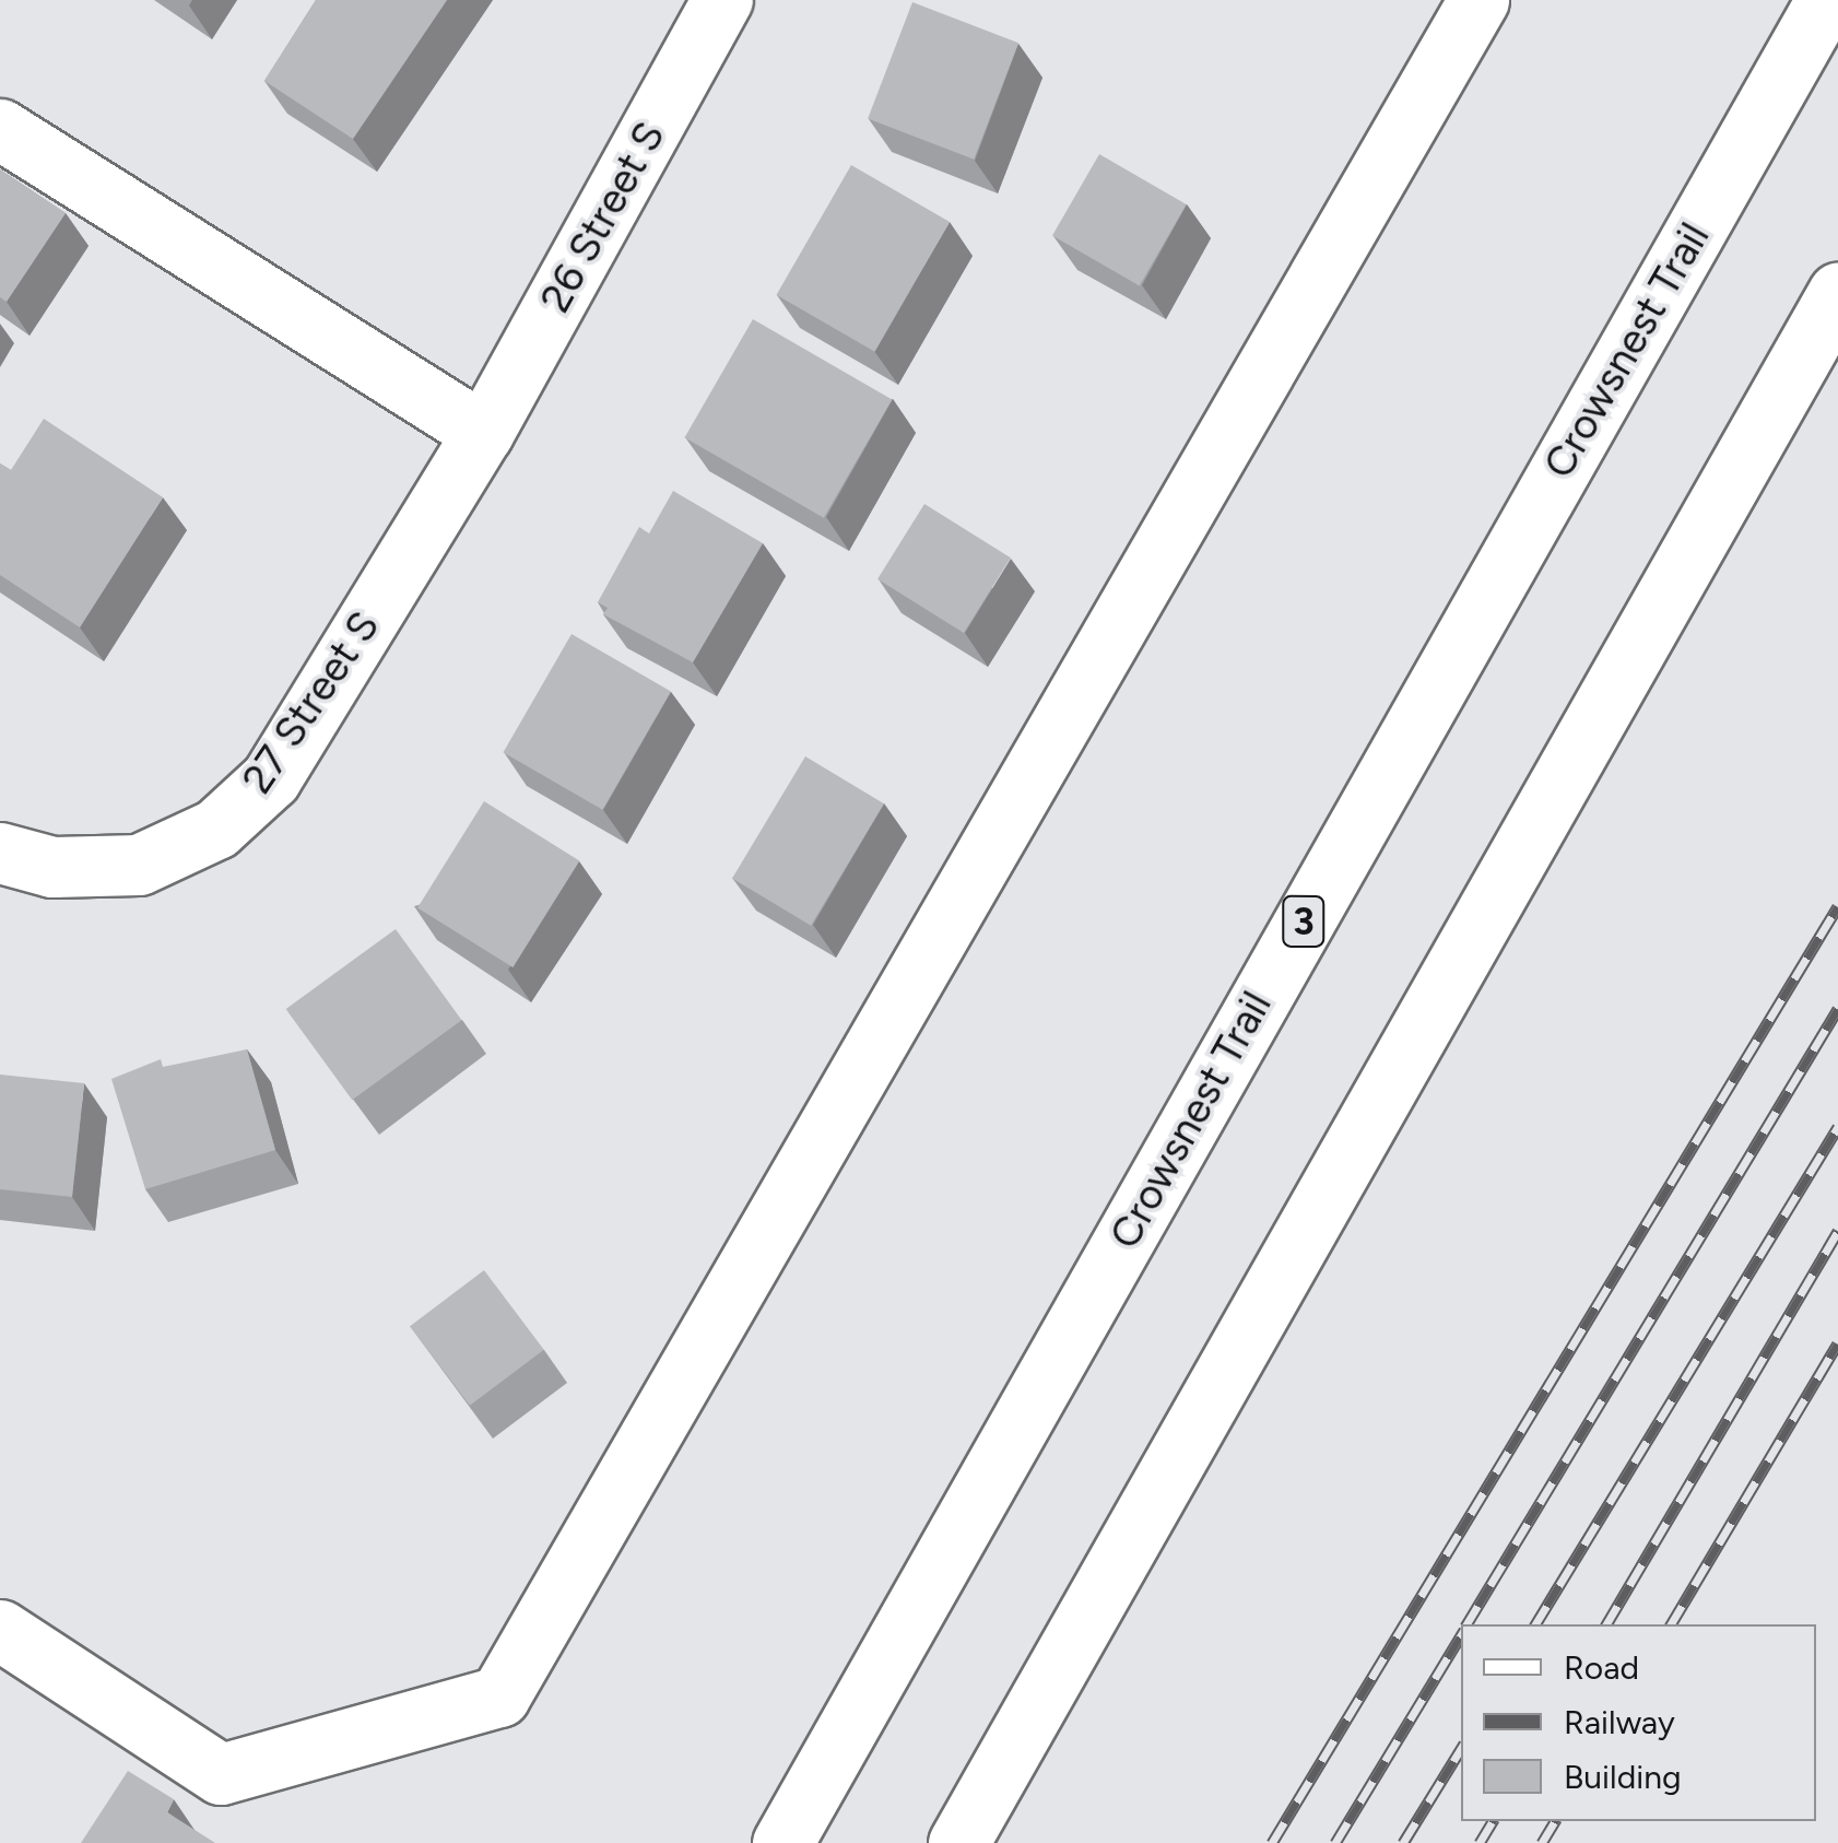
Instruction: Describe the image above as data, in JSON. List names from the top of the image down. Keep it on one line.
{"streets":{"main road":["26 Street S","Crowsnest Trail","27 Street S","3"]},"crossings":[["26 Street S","27 Street S"]],"legend":["Road","Railway","Building"]}
